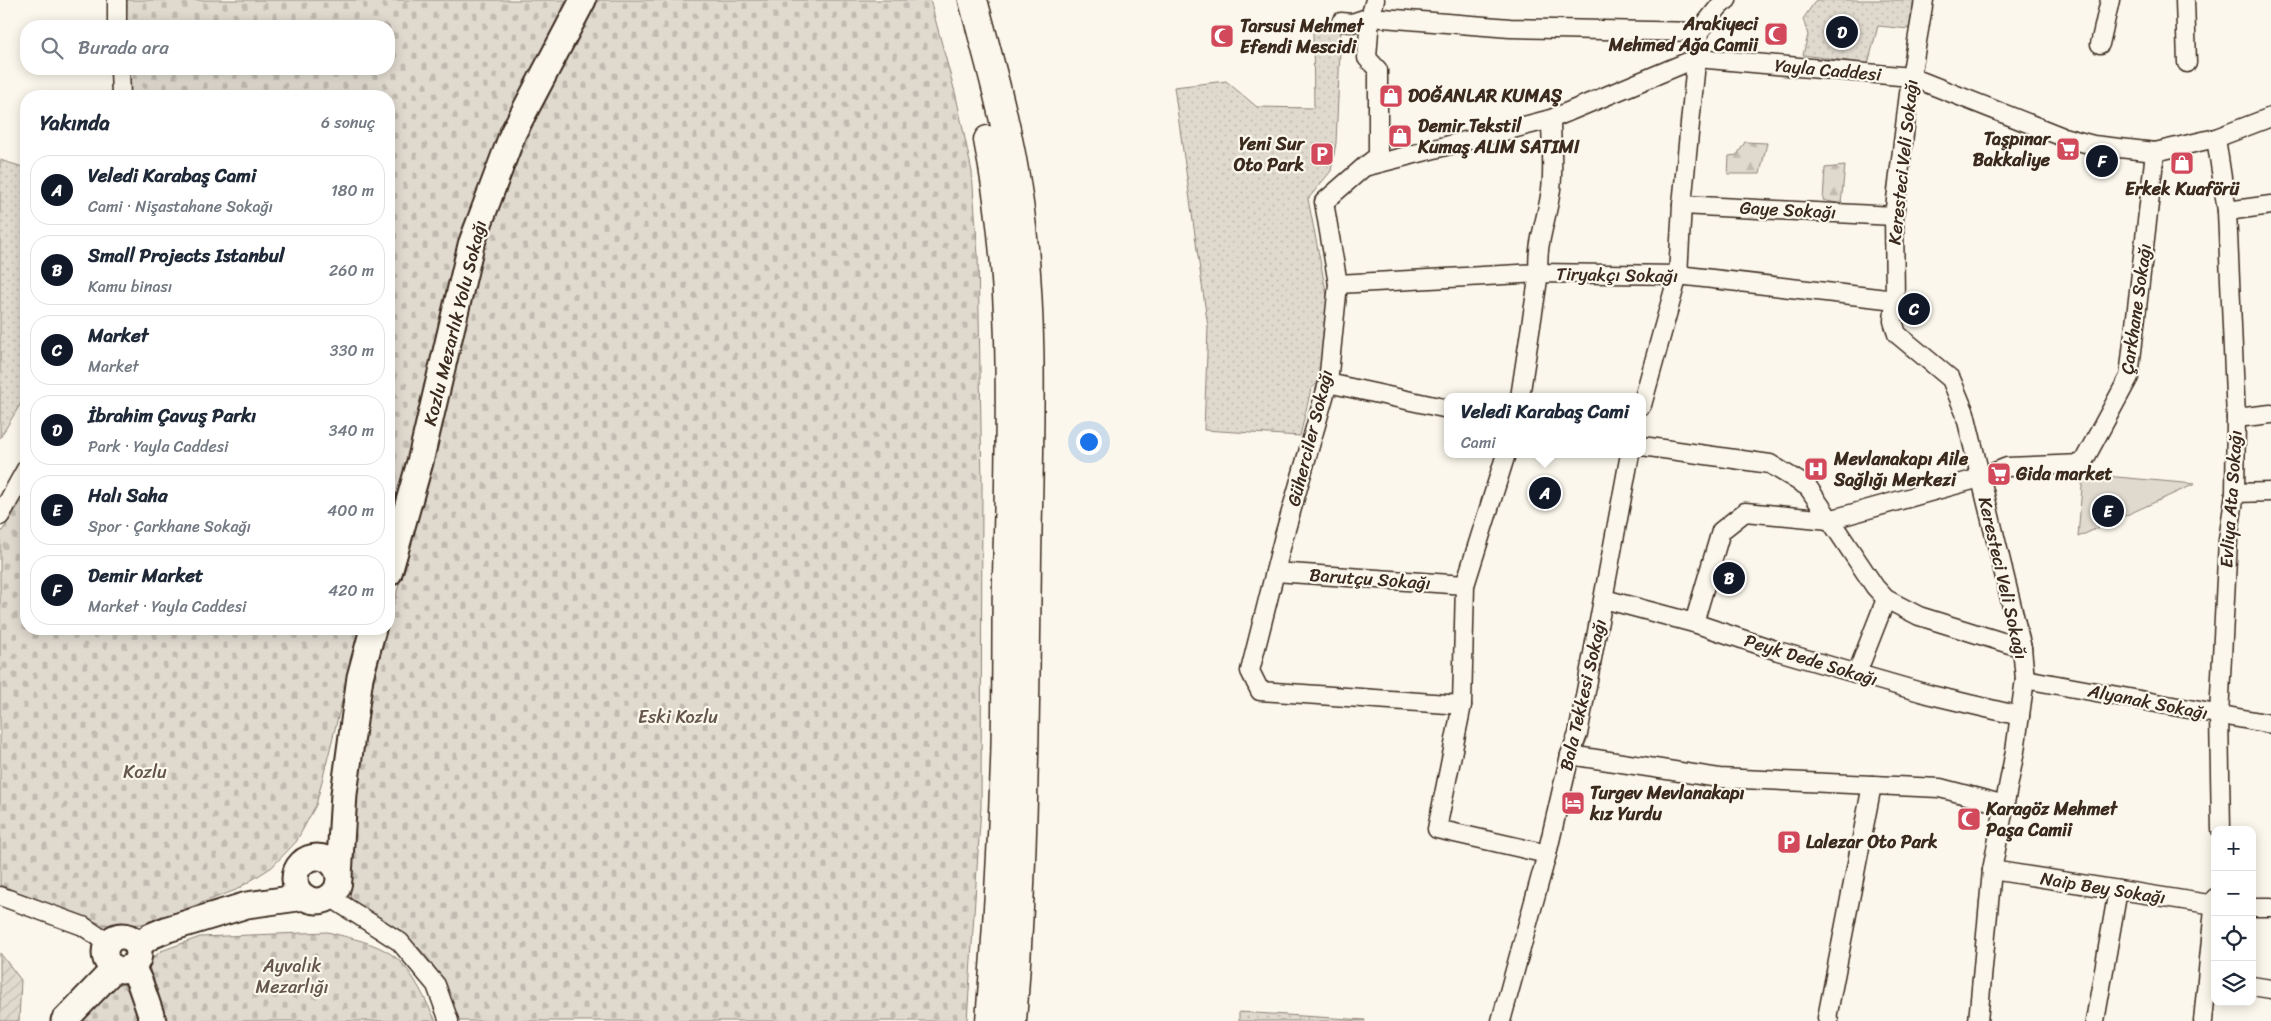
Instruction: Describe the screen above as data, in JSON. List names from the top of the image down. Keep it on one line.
{"streets":{"street":["Yayla Caddesi","Keresteci Veli Sokağı","Gaye Sokağı","Tiryakçı Sokağı","Çarkhane Sokağı","Kozlu Mezarlık Yolu Sokağı","Güherciler Sokağı","Evliya Ata Sokağı","Barutçu Sokağı","Peyk Dede Sokağı","Bala Tekkesi Sokağı","Alyanak Sokağı","Naip Bey Sokağı"]},"crossings":[["Yayla Caddesi","Keresteci Veli Sokağı"],["Yayla Caddesi","Çarkhane Sokağı"],["Yayla Caddesi","Güherciler Sokağı"],["Yayla Caddesi","Evliya Ata Sokağı"],["Keresteci Veli Sokağı","Gaye Sokağı"],["Keresteci Veli Sokağı","Tiryakçı Sokağı"],["Keresteci Veli Sokağı","Çarkhane Sokağı"],["Keresteci Veli Sokağı","Peyk Dede Sokağı"],["Keresteci Veli Sokağı","Alyanak Sokağı"],["Keresteci Veli Sokağı","Naip Bey Sokağı"],["Tiryakçı Sokağı","Güherciler Sokağı"],["Güherciler Sokağı","Barutçu Sokağı"],["Evliya Ata Sokağı","Alyanak Sokağı"],["Peyk Dede Sokağı","Bala Tekkesi Sokağı"]],"parks":["Eski Kozlu","Kozlu","Ayvalık Mezarlığı"],"places":{"mosque":["Arakiyeci Mehmed Ağa Camii","Tarsusi Mehmet Efendi Mescidi","Karagöz Mehmet Paşa Camii"],"shop":["DOĞANLAR KUMAŞ","Demir Tekstil Kumaş ALIM SATIMI","Erkek Kuaförü"],"supermarket":["Taşpınar Bakkaliye","Gida market"],"parking":["Yeni Sur Oto Park","Lalezar Oto Park"],"hospital":["Mevlanakapı Aile Sağlığı Merkezi"],"hotel":["Turgev Mevlanakapı kız Yurdu"]},"page":{"pins":["D","F","C","A","E","B"],"search":"Burada ara","heading":["Yakında","6 sonuç"],"list":[{"mark":"A","name":"Veledi Karabaş Cami","note":"Cami · Nişastahane Sokağı","value":"180 m"},{"mark":"B","name":"Small Projects Istanbul","note":"Kamu binası","value":"260 m"},{"mark":"C","name":"Market","note":"Market","value":"330 m"},{"mark":"D","name":"İbrahim Çavuş Parkı","note":"Park · Yayla Caddesi","value":"340 m"},{"mark":"E","name":"Halı Saha","note":"Spor · Çarkhane Sokağı","value":"400 m"},{"mark":"F","name":"Demir Market","note":"Market · Yayla Caddesi","value":"420 m"}],"popup":["Veledi Karabaş Cami","Cami"],"map_buttons":["+","−"]}}
